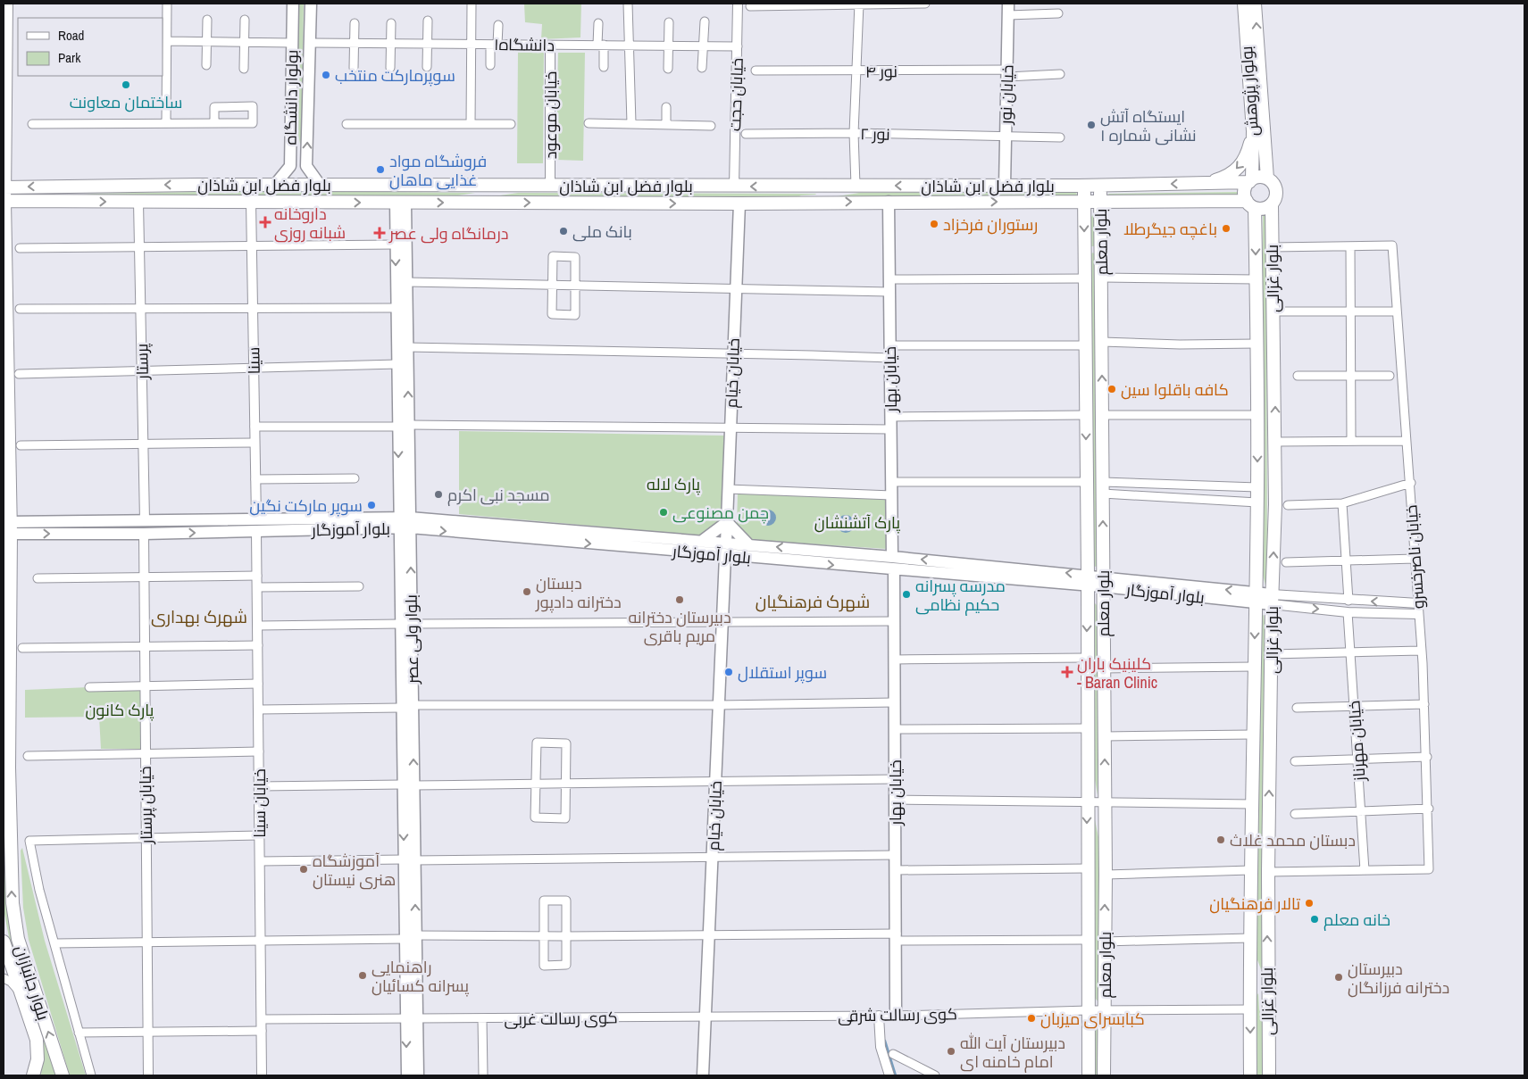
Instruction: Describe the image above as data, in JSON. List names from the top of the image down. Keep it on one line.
{"streets":{"main road":["بولوار پژوهش","خیابان نور","بولوار دانشگاه","بلوار فضل ابن شاذان","بلوار معلم","بلوار غزالی","خیابان خیام","خیابان بهار","بلوار آموزگار","بلوار ولی عصر","بلوار جانبازان"],"street":["دانشگاه۱","نور ۴","خیابان حجت","خیابان موعود","نور ۲","سینا","پرستار","خیابان ناصرخسرو","خیابان مهرناز","خیابان سینا","خیابان پرستار","کوی رسالت شرقی","کوی رسالت غربی"]},"crossings":[["دانشگاه۱","خیابان حجت"],["دانشگاه۱","بولوار دانشگاه"],["دانشگاه۱","خیابان موعود"],["نور ۴","خیابان نور"],["بولوار پژوهش","بلوار فضل ابن شاذان"],["بولوار پژوهش","بلوار غزالی"],["خیابان حجت","بلوار فضل ابن شاذان"],["خیابان نور","نور ۲"],["خیابان نور","بلوار فضل ابن شاذان"],["بولوار دانشگاه","بلوار فضل ابن شاذان"],["خیابان موعود","بلوار فضل ابن شاذان"],["بلوار فضل ابن شاذان","بلوار معلم"],["بلوار فضل ابن شاذان","بلوار غزالی"],["بلوار فضل ابن شاذان","سینا"],["بلوار فضل ابن شاذان","پرستار"],["بلوار فضل ابن شاذان","خیابان خیام"],["بلوار فضل ابن شاذان","خیابان بهار"],["بلوار فضل ابن شاذان","بلوار ولی عصر"],["بلوار فضل ابن شاذان","بلوار جانبازان"],["بلوار معلم","بلوار آموزگار"],["بلوار معلم","کوی رسالت شرقی"],["بلوار غزالی","بلوار آموزگار"],["بلوار غزالی","کوی رسالت شرقی"],["سینا","بلوار آموزگار"],["پرستار","بلوار آموزگار"],["خیابان خیام","بلوار آموزگار"],["خیابان خیام","کوی رسالت شرقی"],["خیابان خیام","کوی رسالت غربی"],["خیابان بهار","بلوار آموزگار"],["خیابان بهار","کوی رسالت شرقی"],["بلوار آموزگار","خیابان ناصرخسرو"],["بلوار آموزگار","بلوار ولی عصر"],["بلوار آموزگار","خیابان مهرناز"],["بلوار آموزگار","خیابان سینا"],["بلوار آموزگار","خیابان پرستار"],["بلوار آموزگار","بلوار جانبازان"],["خیابان ناصرخسرو","خیابان مهرناز"],["بلوار ولی عصر","کوی رسالت غربی"],["خیابان سینا","کوی رسالت غربی"],["کوی رسالت شرقی","کوی رسالت غربی"]],"one_way":["بلوار جانبازان"],"districts":["شهرک فرهنگیان","شهرک بهداری"],"parks":["پارک لاله","پارک آتشنشان","پارک کانون"],"places":{"other":["سوپرمارکت منتخب","ساختمان معاونت","ایستگاه آتش نشانی شماره ۱","فروشگاه مواد غذایی ماهان","رستوران فرخزاد","باغچه جیگرطلا","بانک ملی","کافه باقلوا سین","مسجد نبی اکرم","سوپر مارکت نگین","چمن مصنوعی","دبستان دخترانه دادپور","مدرسه پسرانه حکیم نظامی","دبیرستان دخترانه مریم باقری","سوپر استقلال","دبستان محمد غلاث","آموزشگاه هنری نیستان","تالار فرهنگیان","خانه معلم","راهنمایی پسرانه کسائیان","دبیرستان دخترانه فرزانگان","کبابسرای میزبان","دبیرستان آیت الله امام خامنه ای"],"health":["داروخانه شبانه روزی","درمانگاه ولی عصر","کلینیک باران - Baran Clinic"]},"legend":["Road","Park"]}
